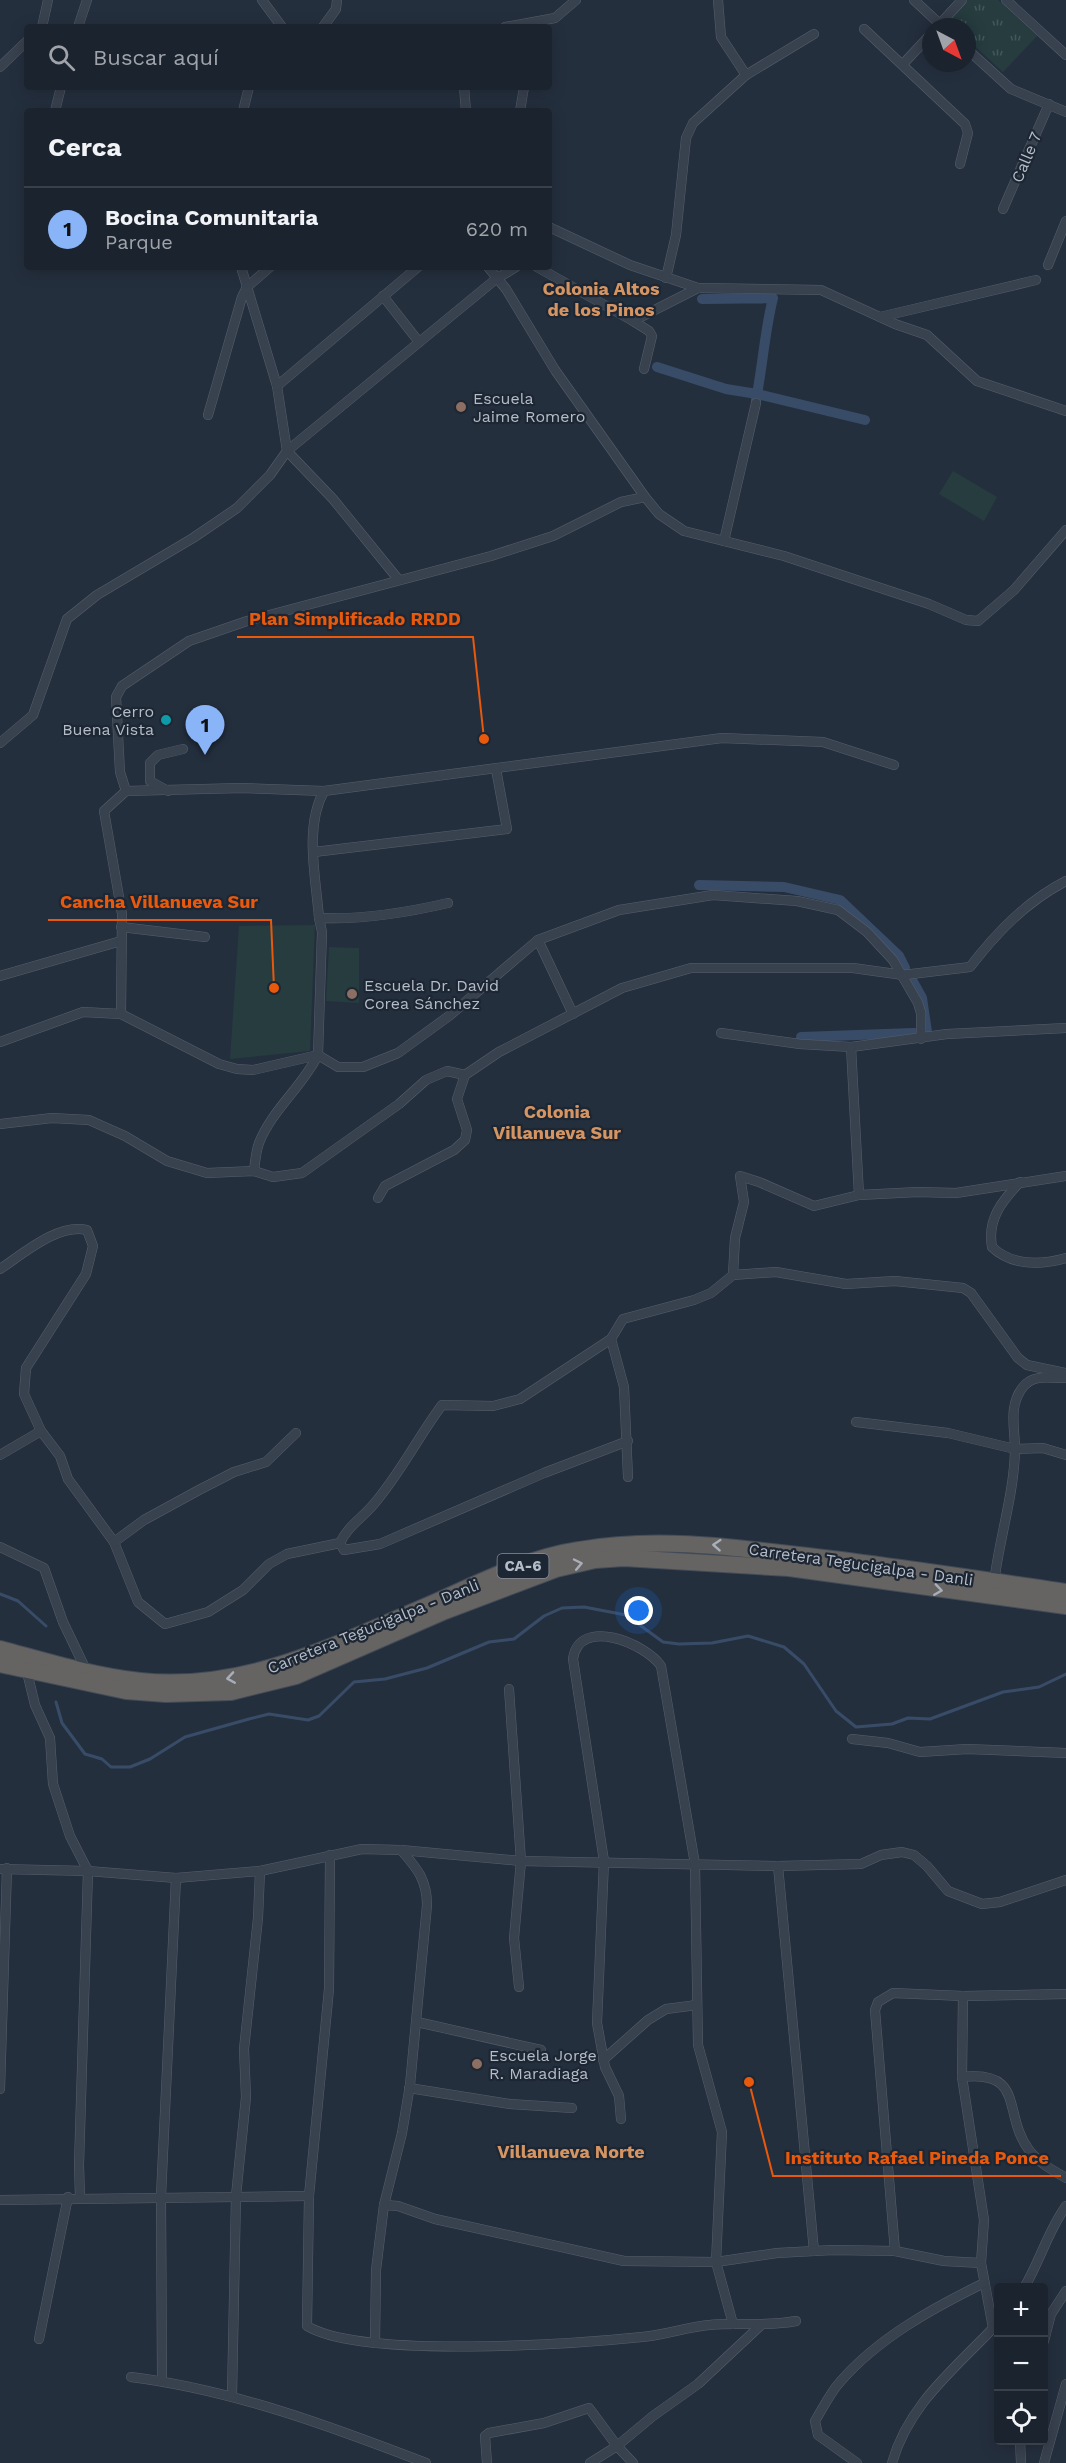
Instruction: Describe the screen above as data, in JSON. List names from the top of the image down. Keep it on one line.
{"streets":{"highway":["Carretera Tegucigalpa - Danli","CA-6"],"street":["Calle 7"]},"districts":["Colonia Altos de los Pinos","Colonia Villanueva Sur","Villanueva Norte"],"places":["Escuela Jaime Romero","Cerro Buena Vista","Plan Simplificado RRDD","Cancha Villanueva Sur","Escuela Dr. David Corea Sánchez","Escuela Jorge R. Maradiaga","Instituto Rafael Pineda Ponce"],"north":"bottom right","page":{"search":"Buscar aquí","heading":"Cerca","list":[{"mark":"1","name":"Bocina Comunitaria","note":"Parque","value":"620 m"}],"pins":"1","map_buttons":["+","−"]}}
